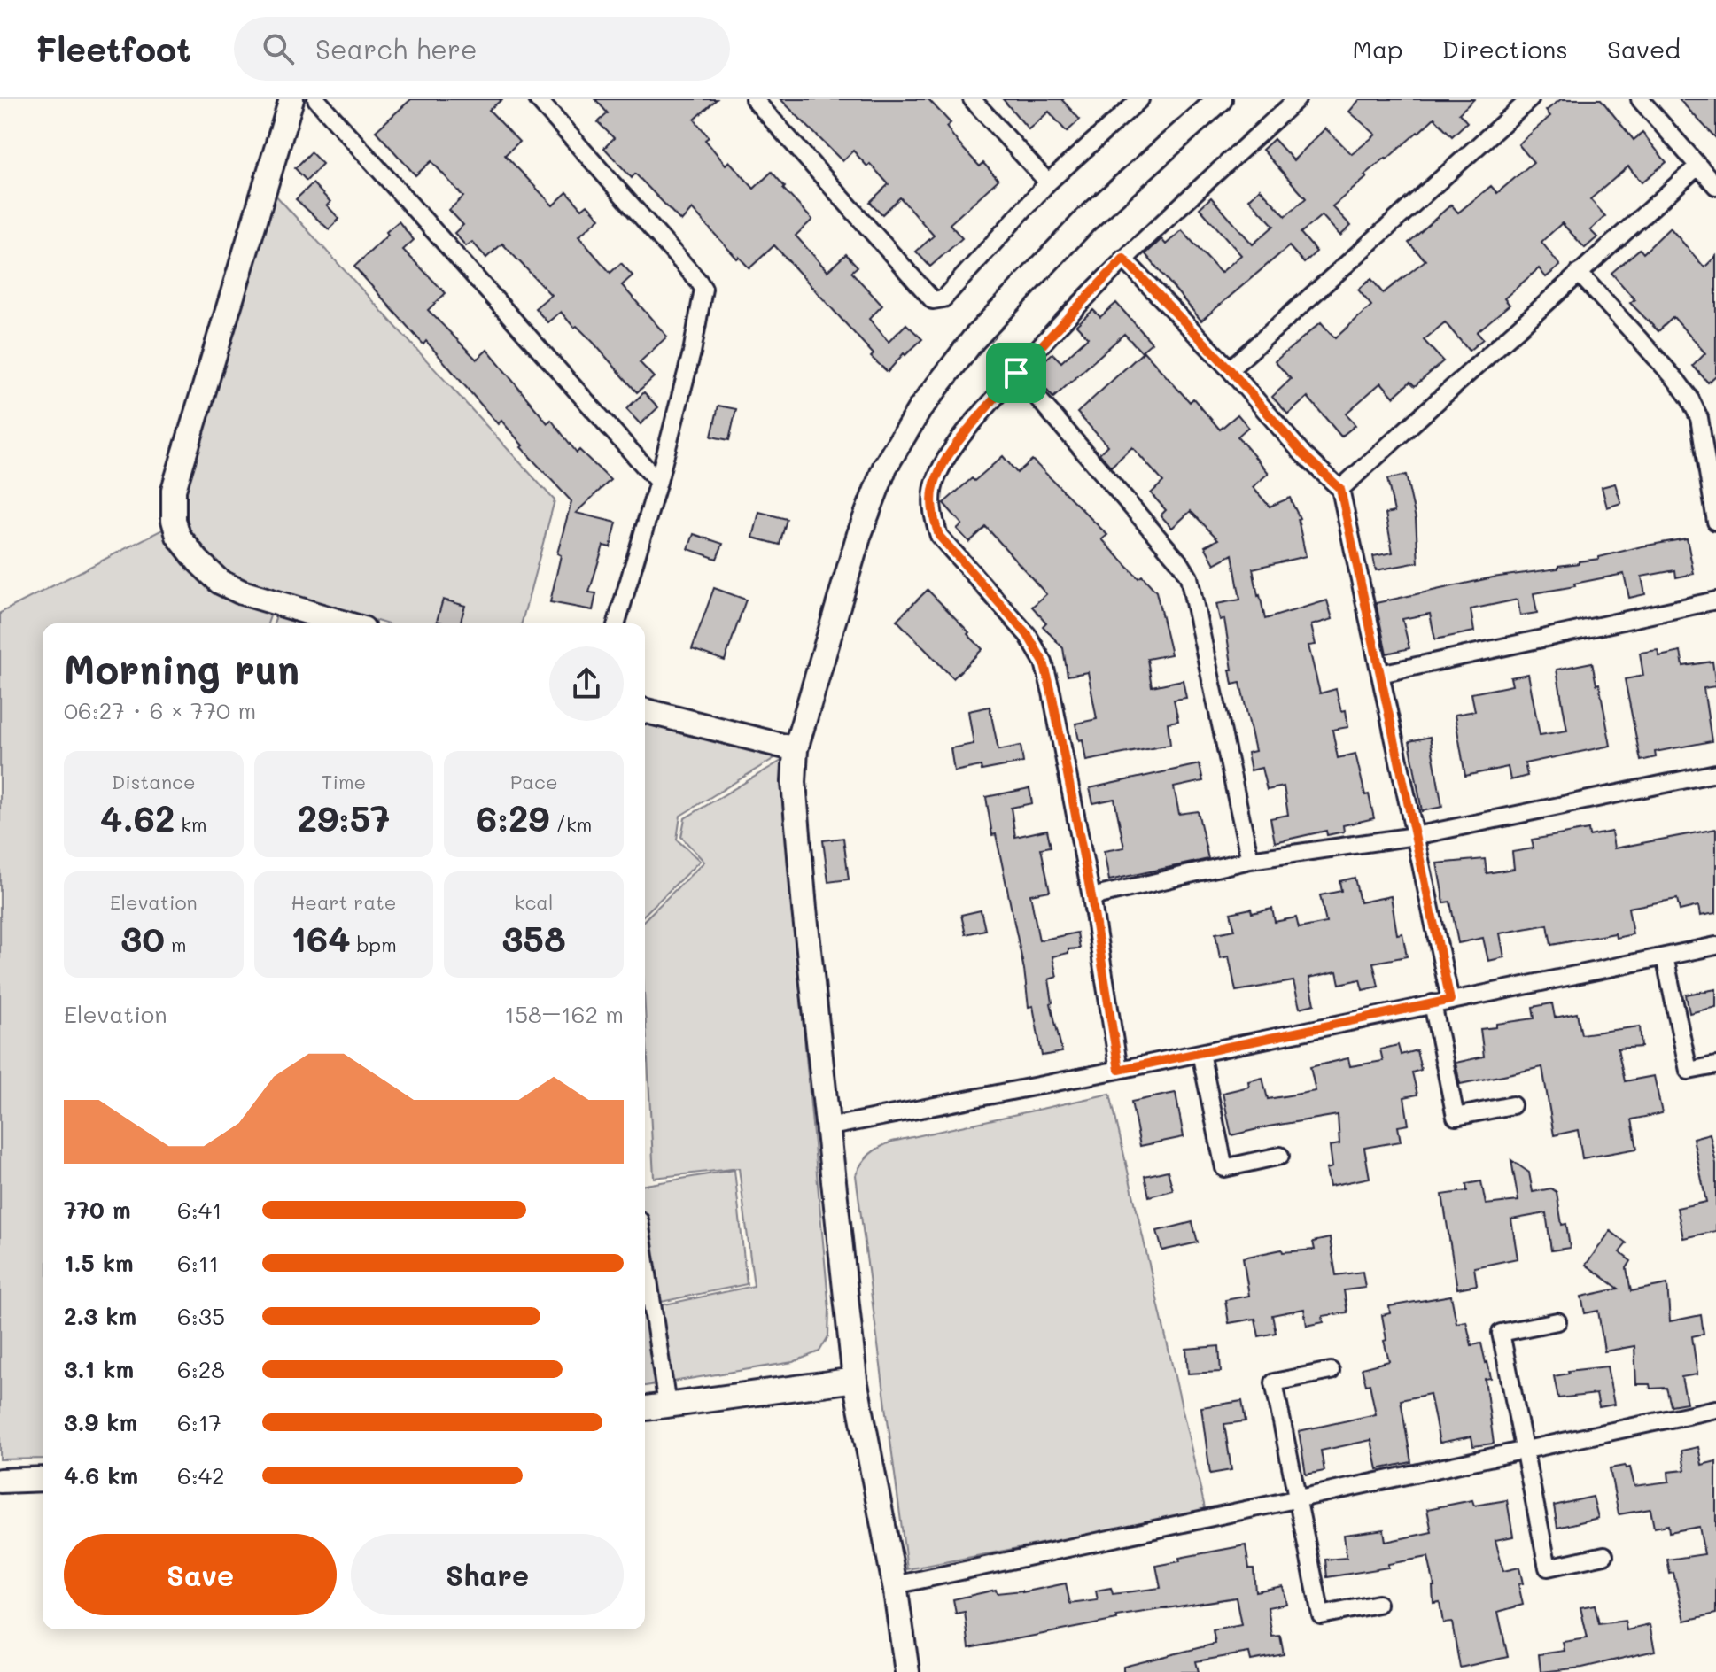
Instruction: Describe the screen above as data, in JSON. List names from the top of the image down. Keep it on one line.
{"page":{"header":"Fleetfoot","search":"Search here","nav":["Map","Directions","Saved"],"heading":["Morning run","06:27 · 6 × 770 m"],"stats":[["Distance","4.62 km"],["Time","29:57"],["Pace","6:29 /km"],["Elevation","30 m"],["Heart rate","164 bpm"],["kcal","358"]],"chart":["Elevation","158–162 m"],"list":[{"name":"770 m","note":"6:41"},{"name":"1.5 km","note":"6:11"},{"name":"2.3 km","note":"6:35"},{"name":"3.1 km","note":"6:28"},{"name":"3.9 km","note":"6:17"},{"name":"4.6 km","note":"6:42"}],"buttons":["Save","Share"]}}
